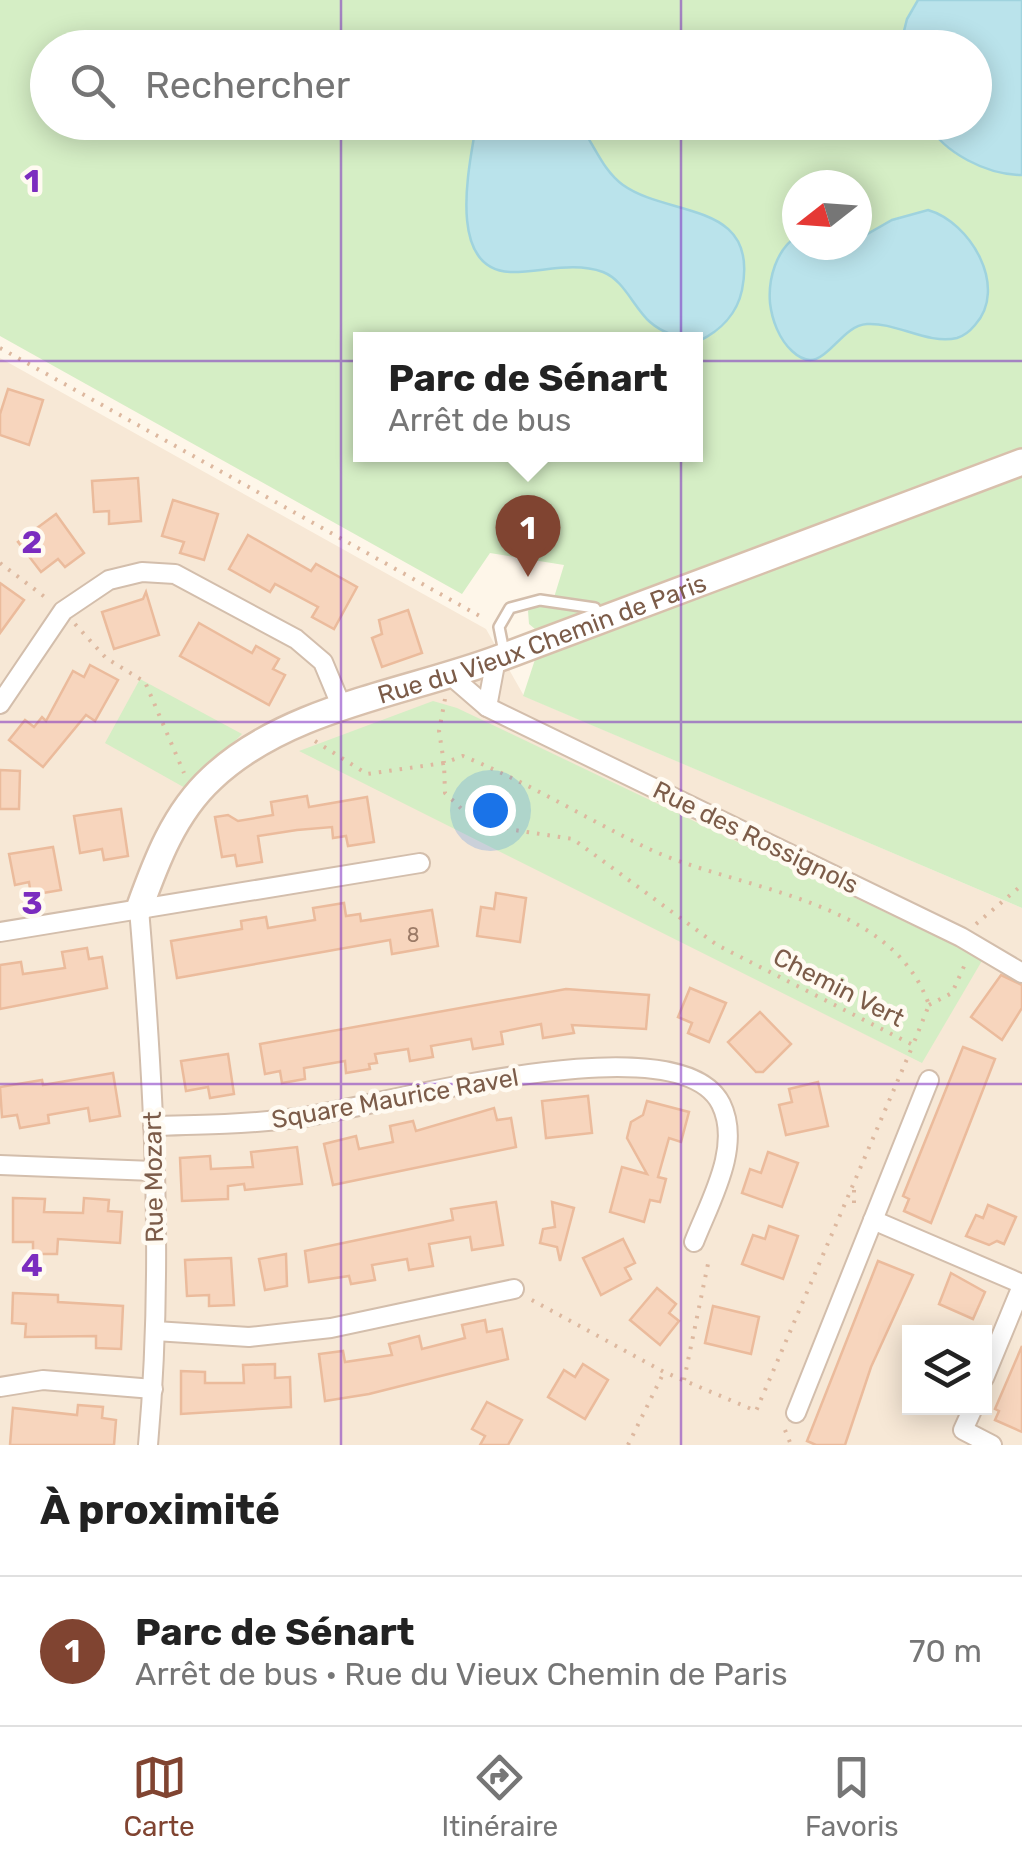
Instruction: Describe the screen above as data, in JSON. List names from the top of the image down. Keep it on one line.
{"streets":{"street":["Rue du Vieux Chemin de Paris","Rue des Rossignols","Square Maurice Ravel","Rue Mozart"],"path":["Chemin Vert"]},"crossings":[["Rue du Vieux Chemin de Paris","Rue des Rossignols"],["Rue du Vieux Chemin de Paris","Chemin Vert"],["Rue du Vieux Chemin de Paris","Rue Mozart"],["Rue des Rossignols","Chemin Vert"],["Square Maurice Ravel","Rue Mozart"]],"house_numbers":["8"],"north":"left","page":{"search":"Rechercher","popup":["Parc de Sénart","Arrêt de bus"],"pins":"1","heading":"À proximité","list":[{"mark":"1","name":"Parc de Sénart","note":"Arrêt de bus · Rue du Vieux Chemin de Paris","value":"70 m"}],"nav":["Carte","Itinéraire","Favoris"]},"grid":{"rows":["1","2","3","4"]}}
